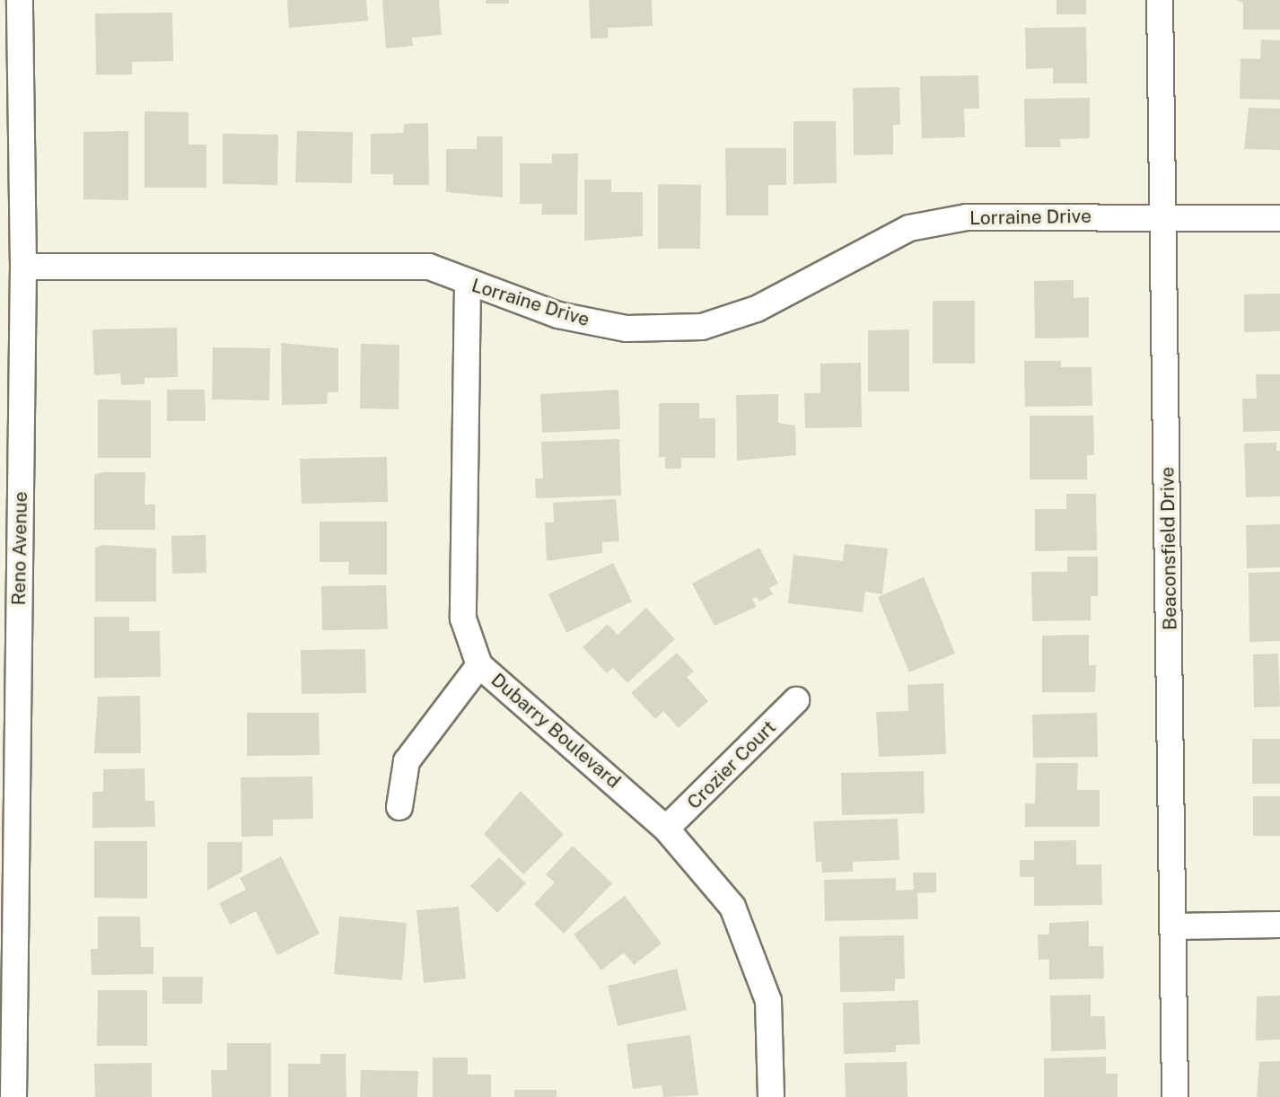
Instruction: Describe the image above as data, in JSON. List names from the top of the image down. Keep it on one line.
{"streets":{"street":["Lorraine Drive","Reno Avenue","Beaconsfield Drive","Dubarry Boulevard","Crozier Court"]},"crossings":[["Lorraine Drive","Reno Avenue"],["Lorraine Drive","Beaconsfield Drive"],["Lorraine Drive","Dubarry Boulevard"],["Dubarry Boulevard","Crozier Court"]]}
